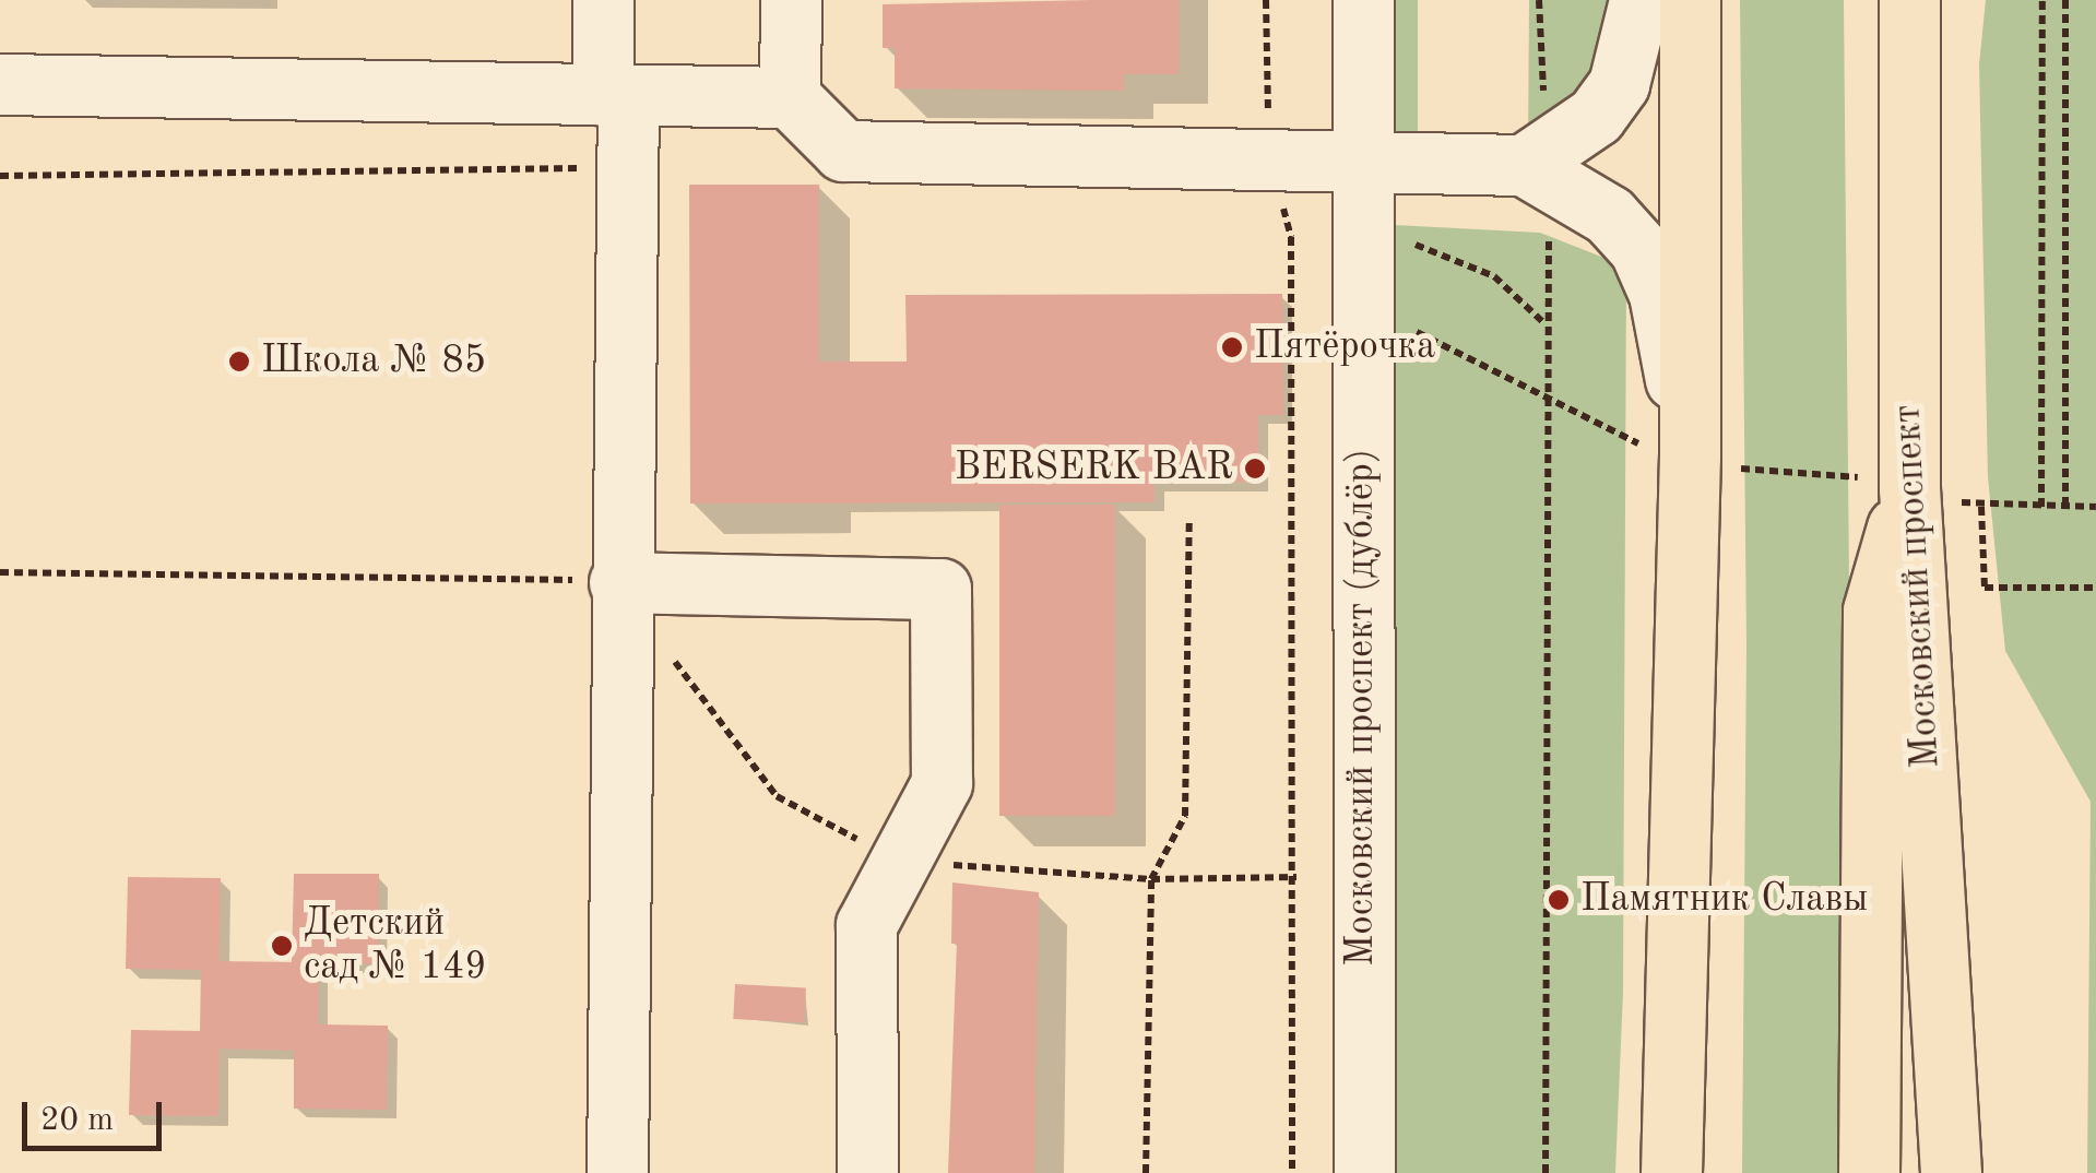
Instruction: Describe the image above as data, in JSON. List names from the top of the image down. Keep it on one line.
{"streets":{"main road":["Московский проспект"],"street":["Московский проспект (дублёр)"]},"places":["Пятёрочка","Школа № 85","BERSERK BAR","Памятник Славы","Детский сад № 149"],"scale_bar":"20 m"}
